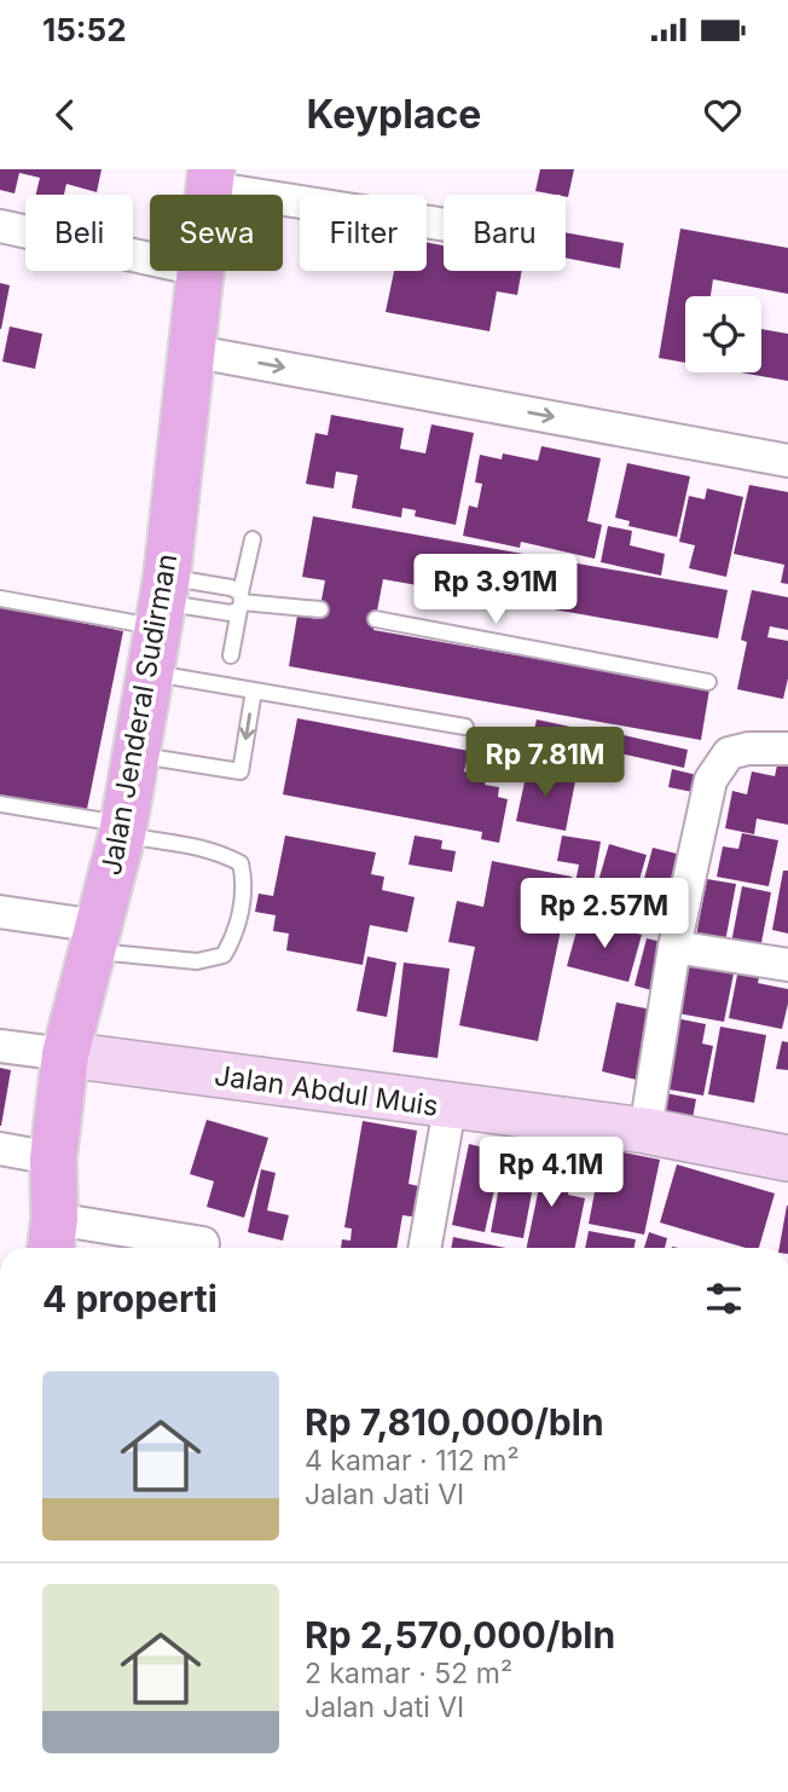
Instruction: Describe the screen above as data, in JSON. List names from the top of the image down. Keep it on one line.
{"streets":{"main road":["Jalan Jenderal Sudirman"],"street":["Jalan Abdul Muis"]},"crossings":[["Jalan Jenderal Sudirman","Jalan Abdul Muis"]],"page":{"status":"15:52","header":"Keyplace","chip":["Beli","Sewa","Filter","Baru"],"price":["Rp 3.91M","Rp 7.81M","Rp 2.57M","Rp 4.1M"],"heading":"4 properti","list":[{"name":"Rp 7,810,000/bln","note":"4 kamar · 112 m² · Jalan Jati VI"},{"name":"Rp 2,570,000/bln","note":"2 kamar · 52 m² · Jalan Jati VI"}]}}
